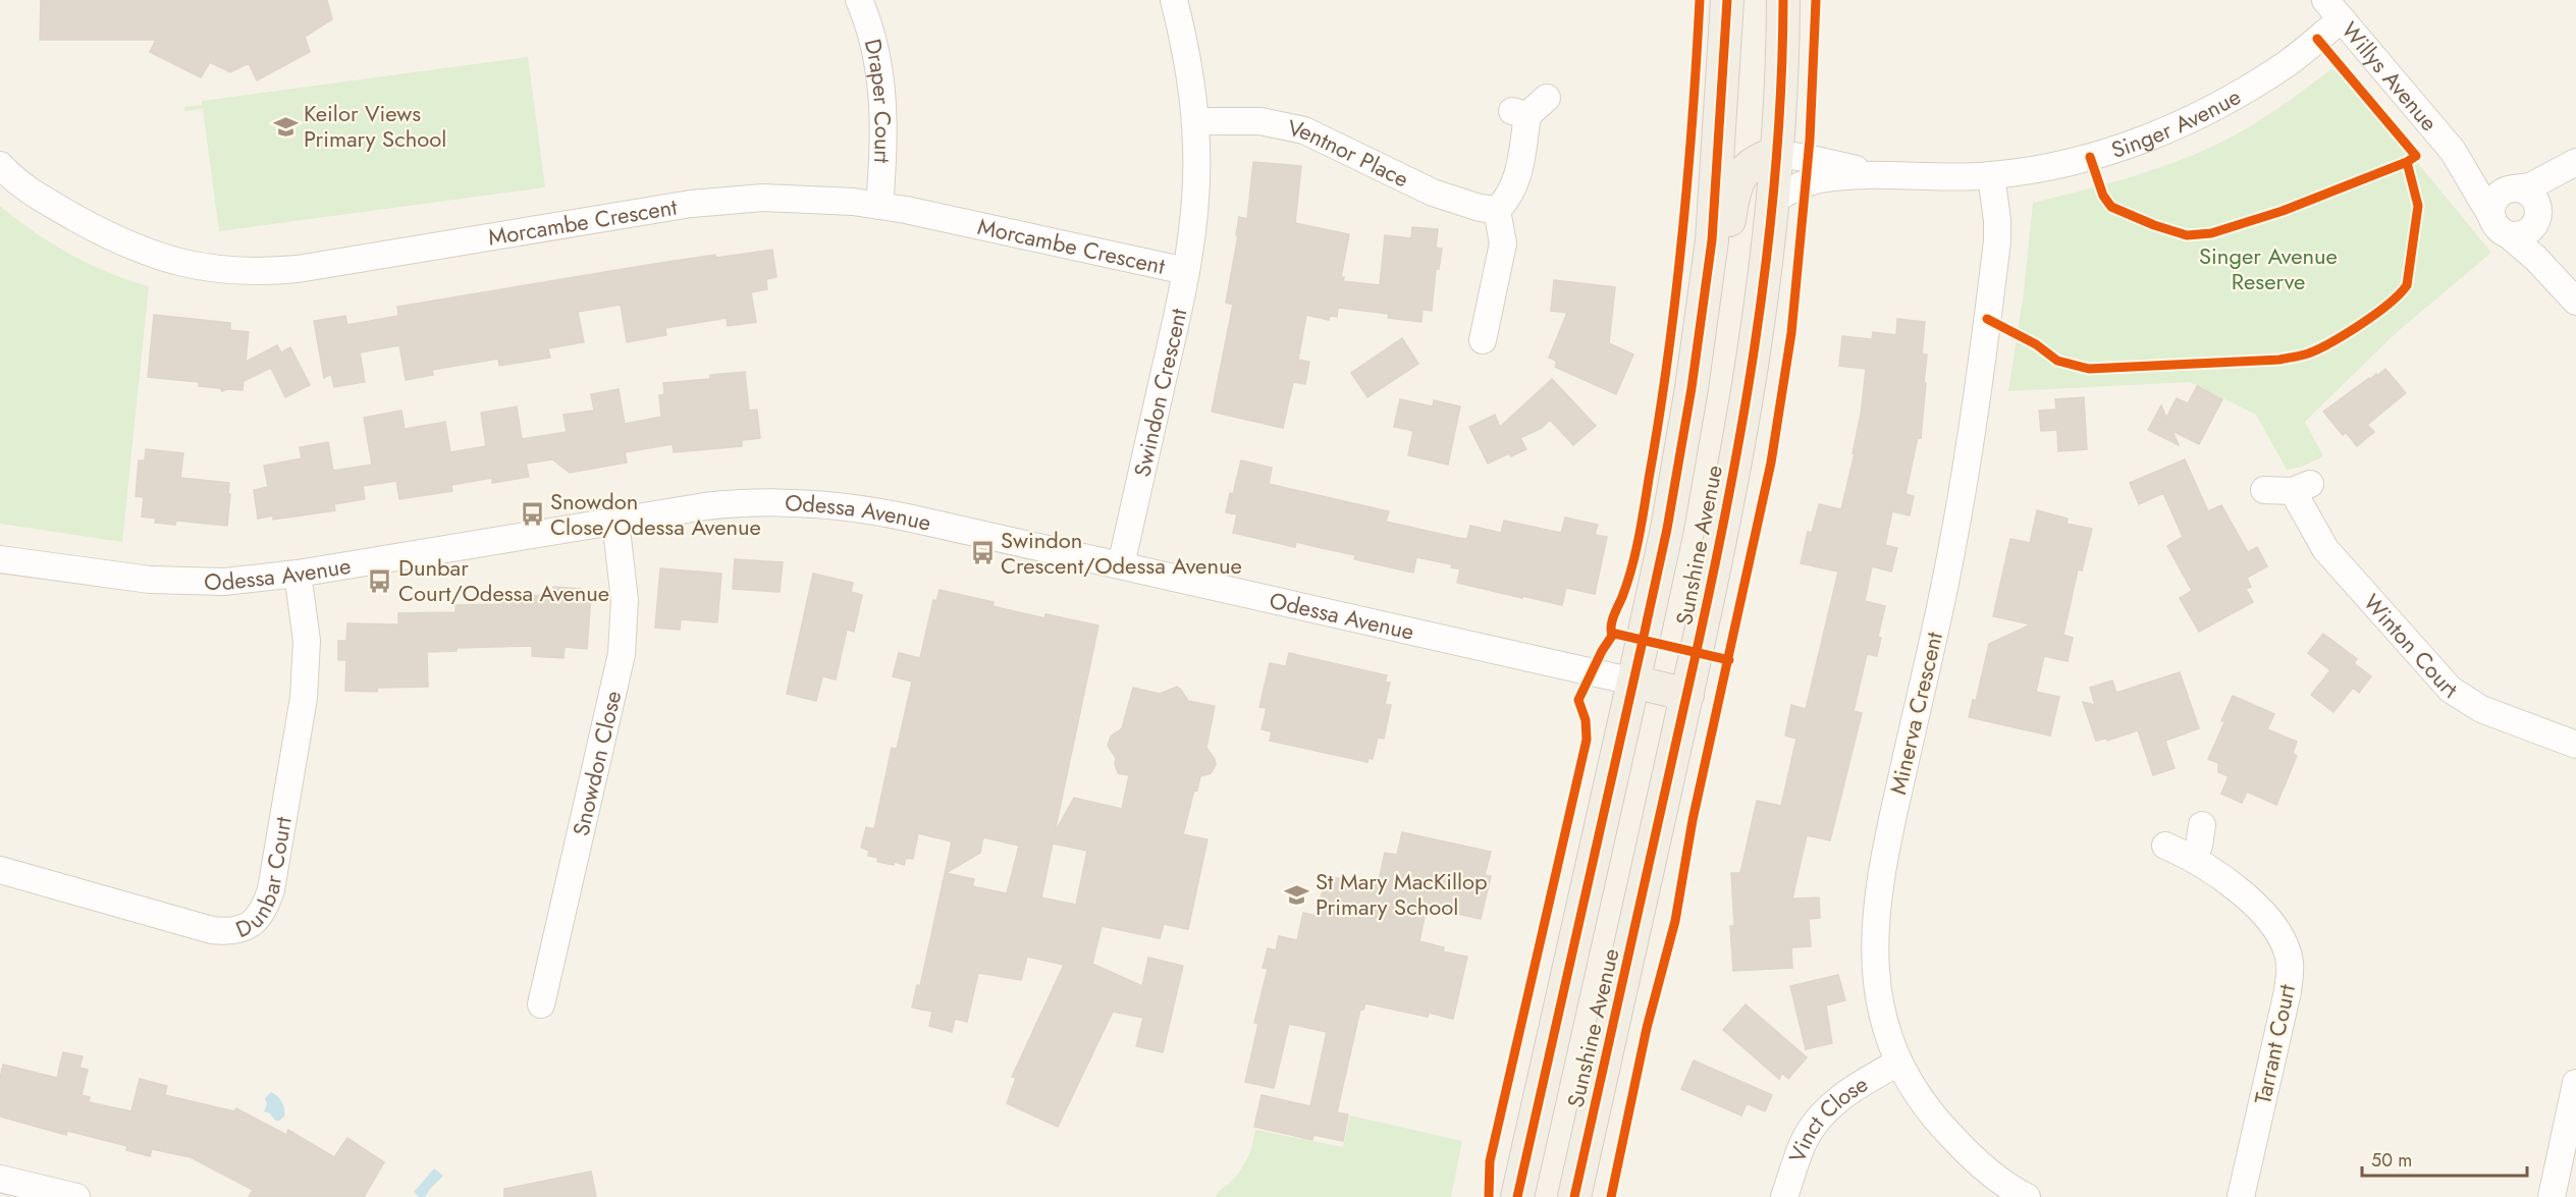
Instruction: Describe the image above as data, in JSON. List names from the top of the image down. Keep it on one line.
{"streets":{"main road":["Sunshine Avenue"],"street":["Willys Avenue","Draper Court","Singer Avenue","Ventnor Place","Morcambe Crescent","Swindon Crescent","Odessa Avenue","Winton Court","Minerva Crescent","Snowdon Close","Dunbar Court","Tarrant Court","Vinct Close"]},"crossings":[["Willys Avenue","Singer Avenue"],["Draper Court","Morcambe Crescent"],["Singer Avenue","Sunshine Avenue"],["Singer Avenue","Minerva Crescent"],["Ventnor Place","Swindon Crescent"],["Morcambe Crescent","Swindon Crescent"],["Swindon Crescent","Odessa Avenue"],["Odessa Avenue","Sunshine Avenue"],["Odessa Avenue","Snowdon Close"],["Odessa Avenue","Dunbar Court"],["Minerva Crescent","Vinct Close"]],"parks":["Singer Avenue Reserve"],"places":{"school or university":["Keilor Views Primary School","St Mary MacKillop Primary School"],"bus stop":["Snowdon Close/Odessa Avenue","Swindon Crescent/Odessa Avenue","Dunbar Court/Odessa Avenue"]},"scale_bar":"50 m"}
